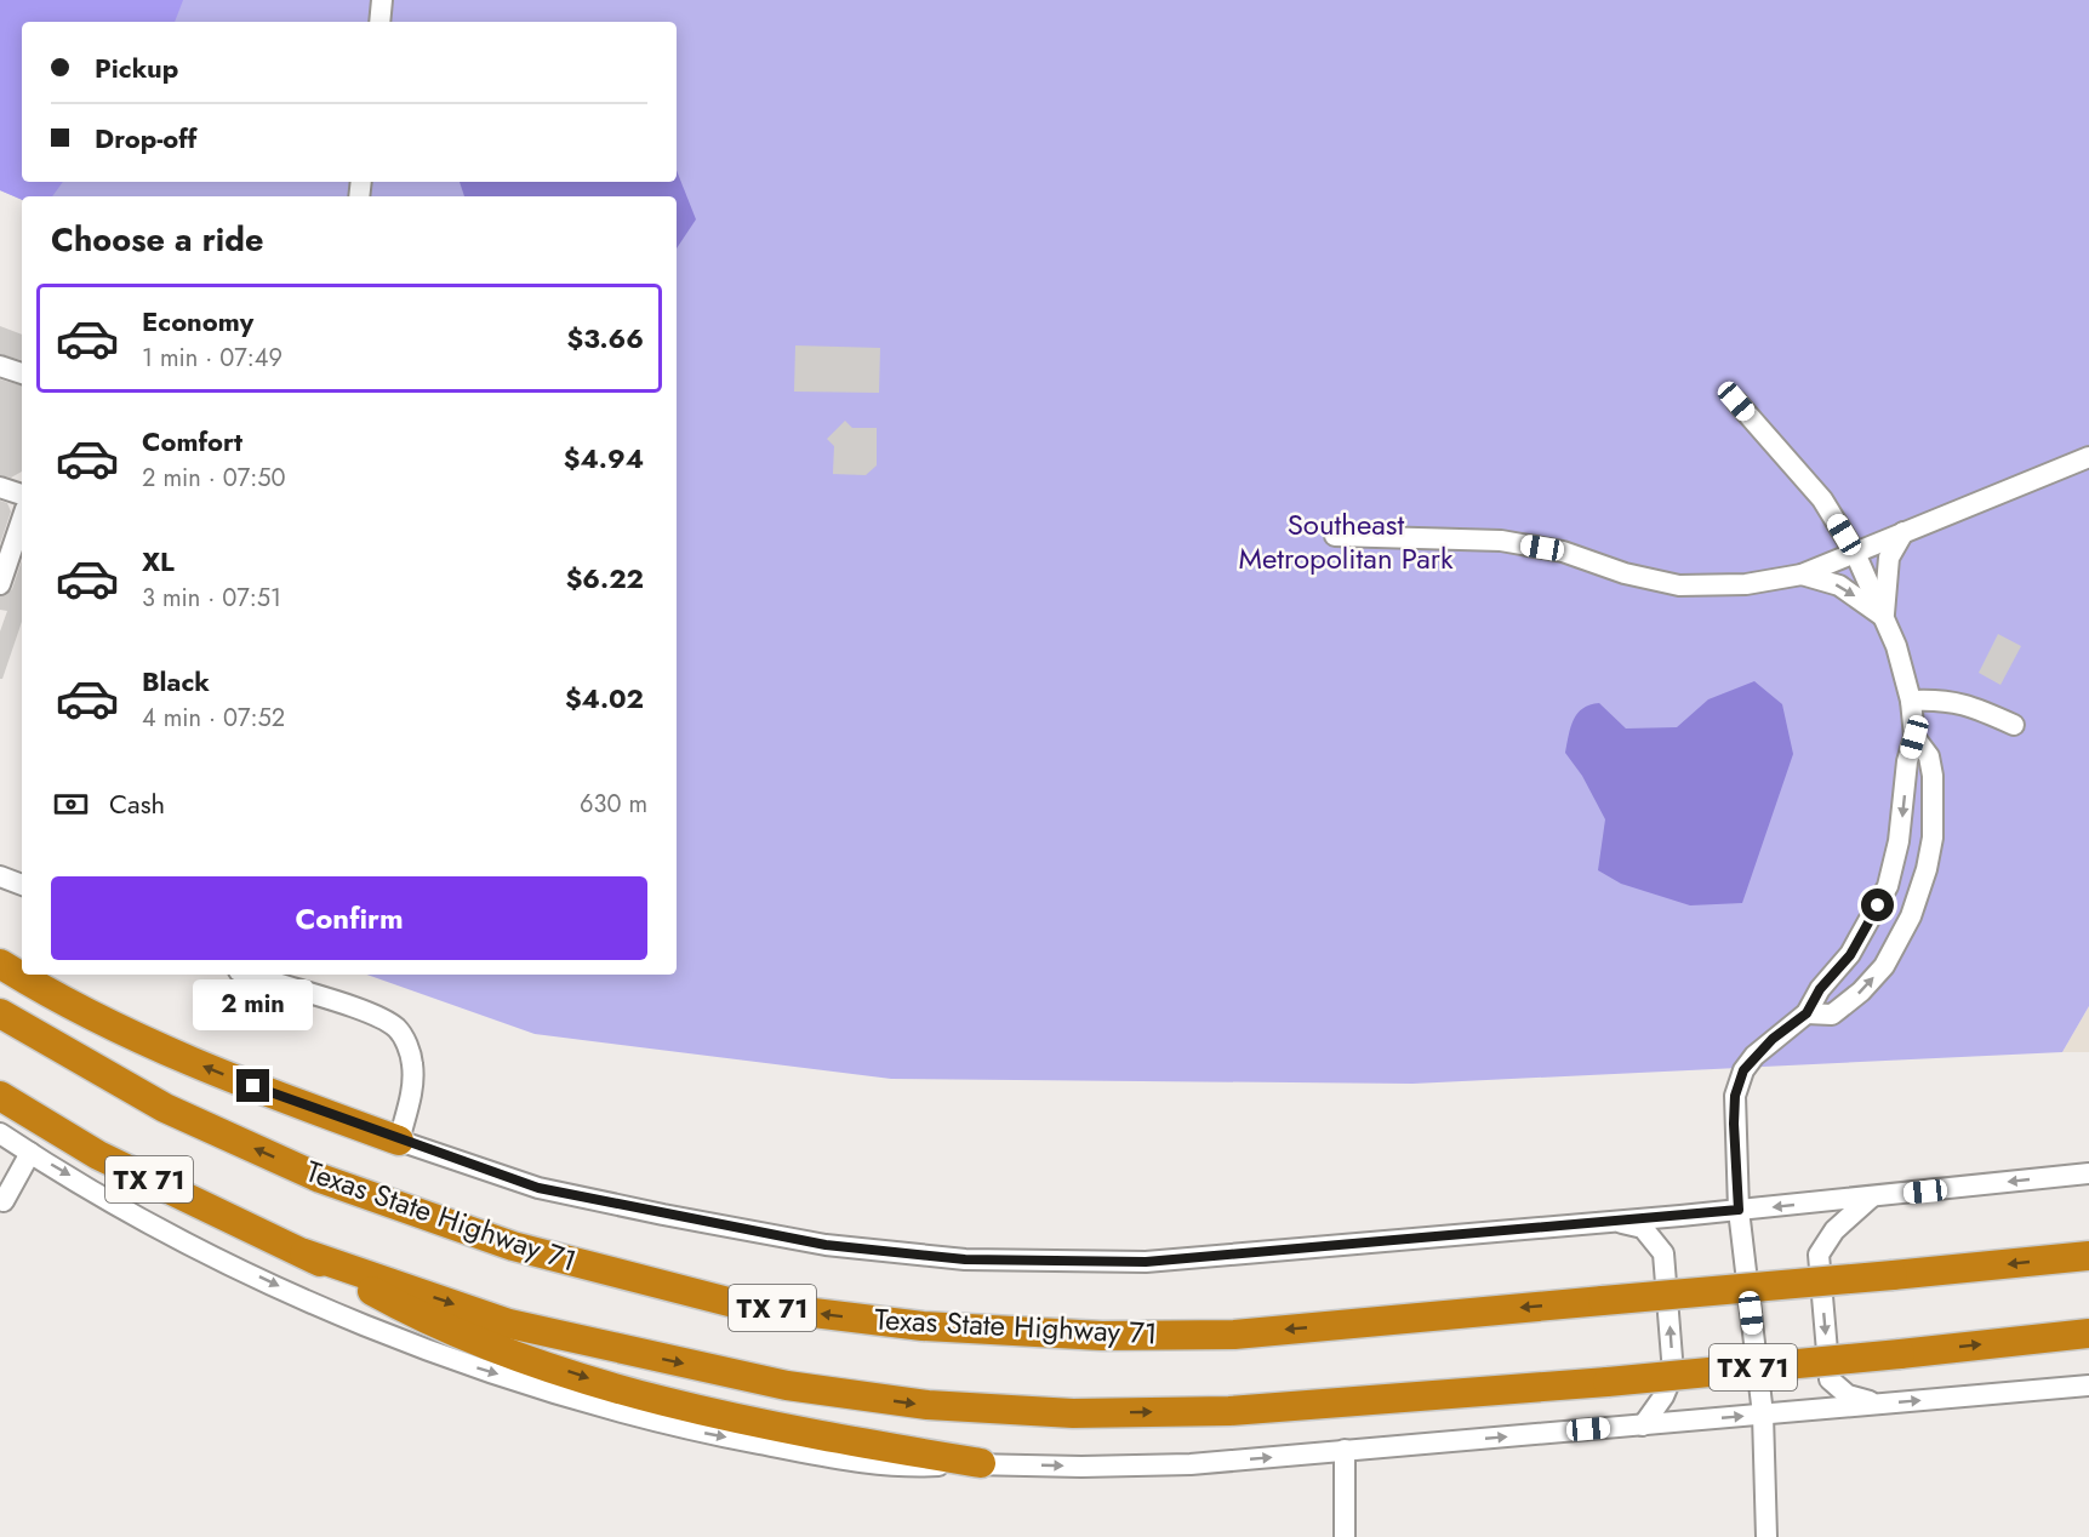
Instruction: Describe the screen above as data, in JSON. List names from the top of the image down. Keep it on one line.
{"streets":{"highway":["TX 71","Texas State Highway 71"]},"parks":["Southeast Metropolitan Park"],"page":{"banner":["Pickup","Drop-off"],"heading":"Choose a ride","list":[{"name":"Economy","note":"1 min · 07:49","value":"$3.66"},{"name":"Comfort","note":"2 min · 07:50","value":"$4.94"},{"name":"XL","note":"3 min · 07:51","value":"$6.22"},{"name":"Black","note":"4 min · 07:52","value":"$4.02"}],"pay":["Cash","630 m"],"buttons":"Confirm","bubble":"2 min"}}
